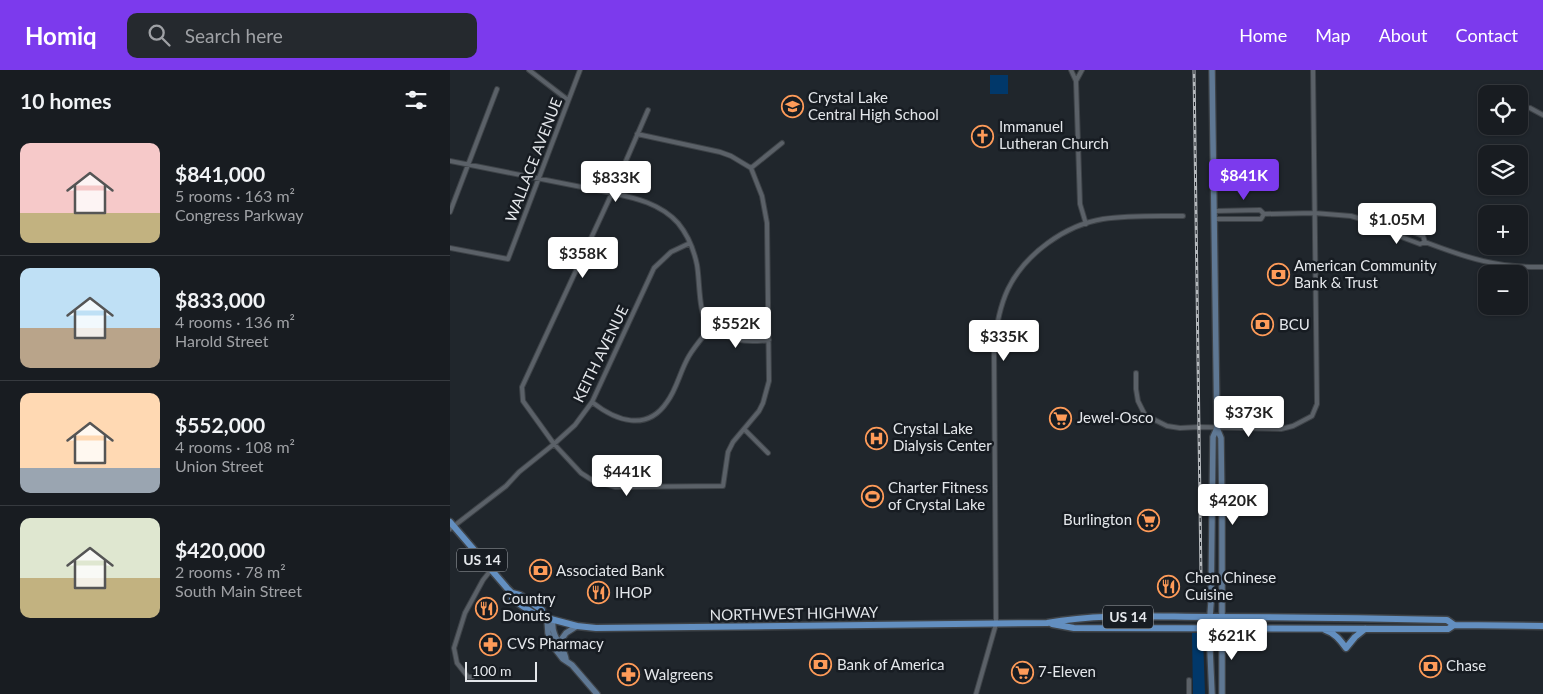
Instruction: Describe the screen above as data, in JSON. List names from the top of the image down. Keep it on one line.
{"streets":{"main road":["US 14","NORTHWEST HIGHWAY"],"street":["WALLACE AVENUE","KEITH AVENUE"]},"crossings":[["KEITH AVENUE","US 14"],["US 14","NORTHWEST HIGHWAY"]],"places":{"school or university":["Crystal Lake Central High School"],"church":["Immanuel Lutheran Church"],"bank":["American Community Bank & Trust","BCU","Associated Bank","Bank of America","Chase"],"supermarket":["Jewel-Osco","Burlington","7-Eleven"],"hospital":["Crystal Lake Dialysis Center"],"sports":["Charter Fitness of Crystal Lake"],"restaurant":["Chen Chinese Cuisine","IHOP","Country Donuts"],"pharmacy":["CVS Pharmacy","Walgreens"]},"scale_bar":"100 m","page":{"header":"Homiq","search":"Search here","nav":["Home","Map","About","Contact"],"heading":"10 homes","map_buttons":["+","−"],"list":[{"name":"$841,000","note":"5 rooms · 163 m² · Congress Parkway"},{"name":"$833,000","note":"4 rooms · 136 m² · Harold Street"},{"name":"$552,000","note":"4 rooms · 108 m² · Union Street"},{"name":"$420,000","note":"2 rooms · 78 m² · South Main Street"}],"price":["$841K","$833K","$1.05M","$358K","$552K","$335K","$373K","$441K","$420K","$621K"],"scale":"100 m"}}
